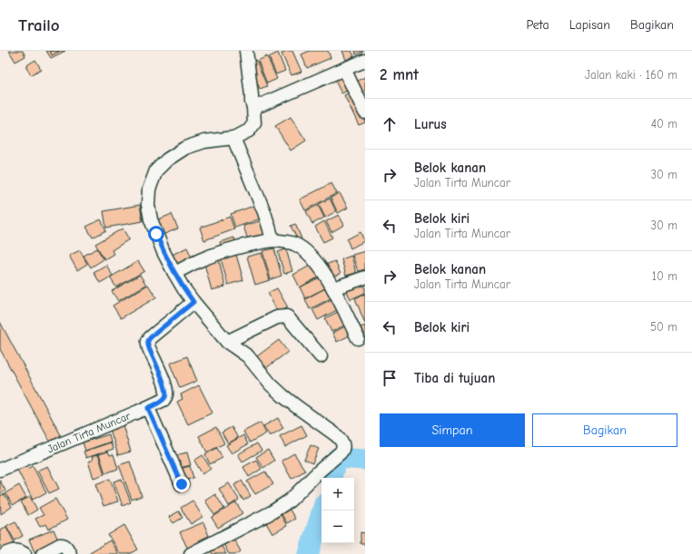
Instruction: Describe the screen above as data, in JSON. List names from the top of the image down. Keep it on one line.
{"streets":{"street":["Jalan Tirta Muncar"]},"page":{"header":"Trailo","nav":["Peta","Lapisan","Bagikan"],"heading":["2 mnt","Jalan kaki · 160 m"],"list":[["Lurus","40 m"],["Belok kanan","Jalan Tirta Muncar","30 m"],["Belok kiri","Jalan Tirta Muncar","30 m"],["Belok kanan","Jalan Tirta Muncar","10 m"],["Belok kiri","50 m"],"Tiba di tujuan"],"buttons":["Simpan","Bagikan"],"map_buttons":["+","−"]}}
